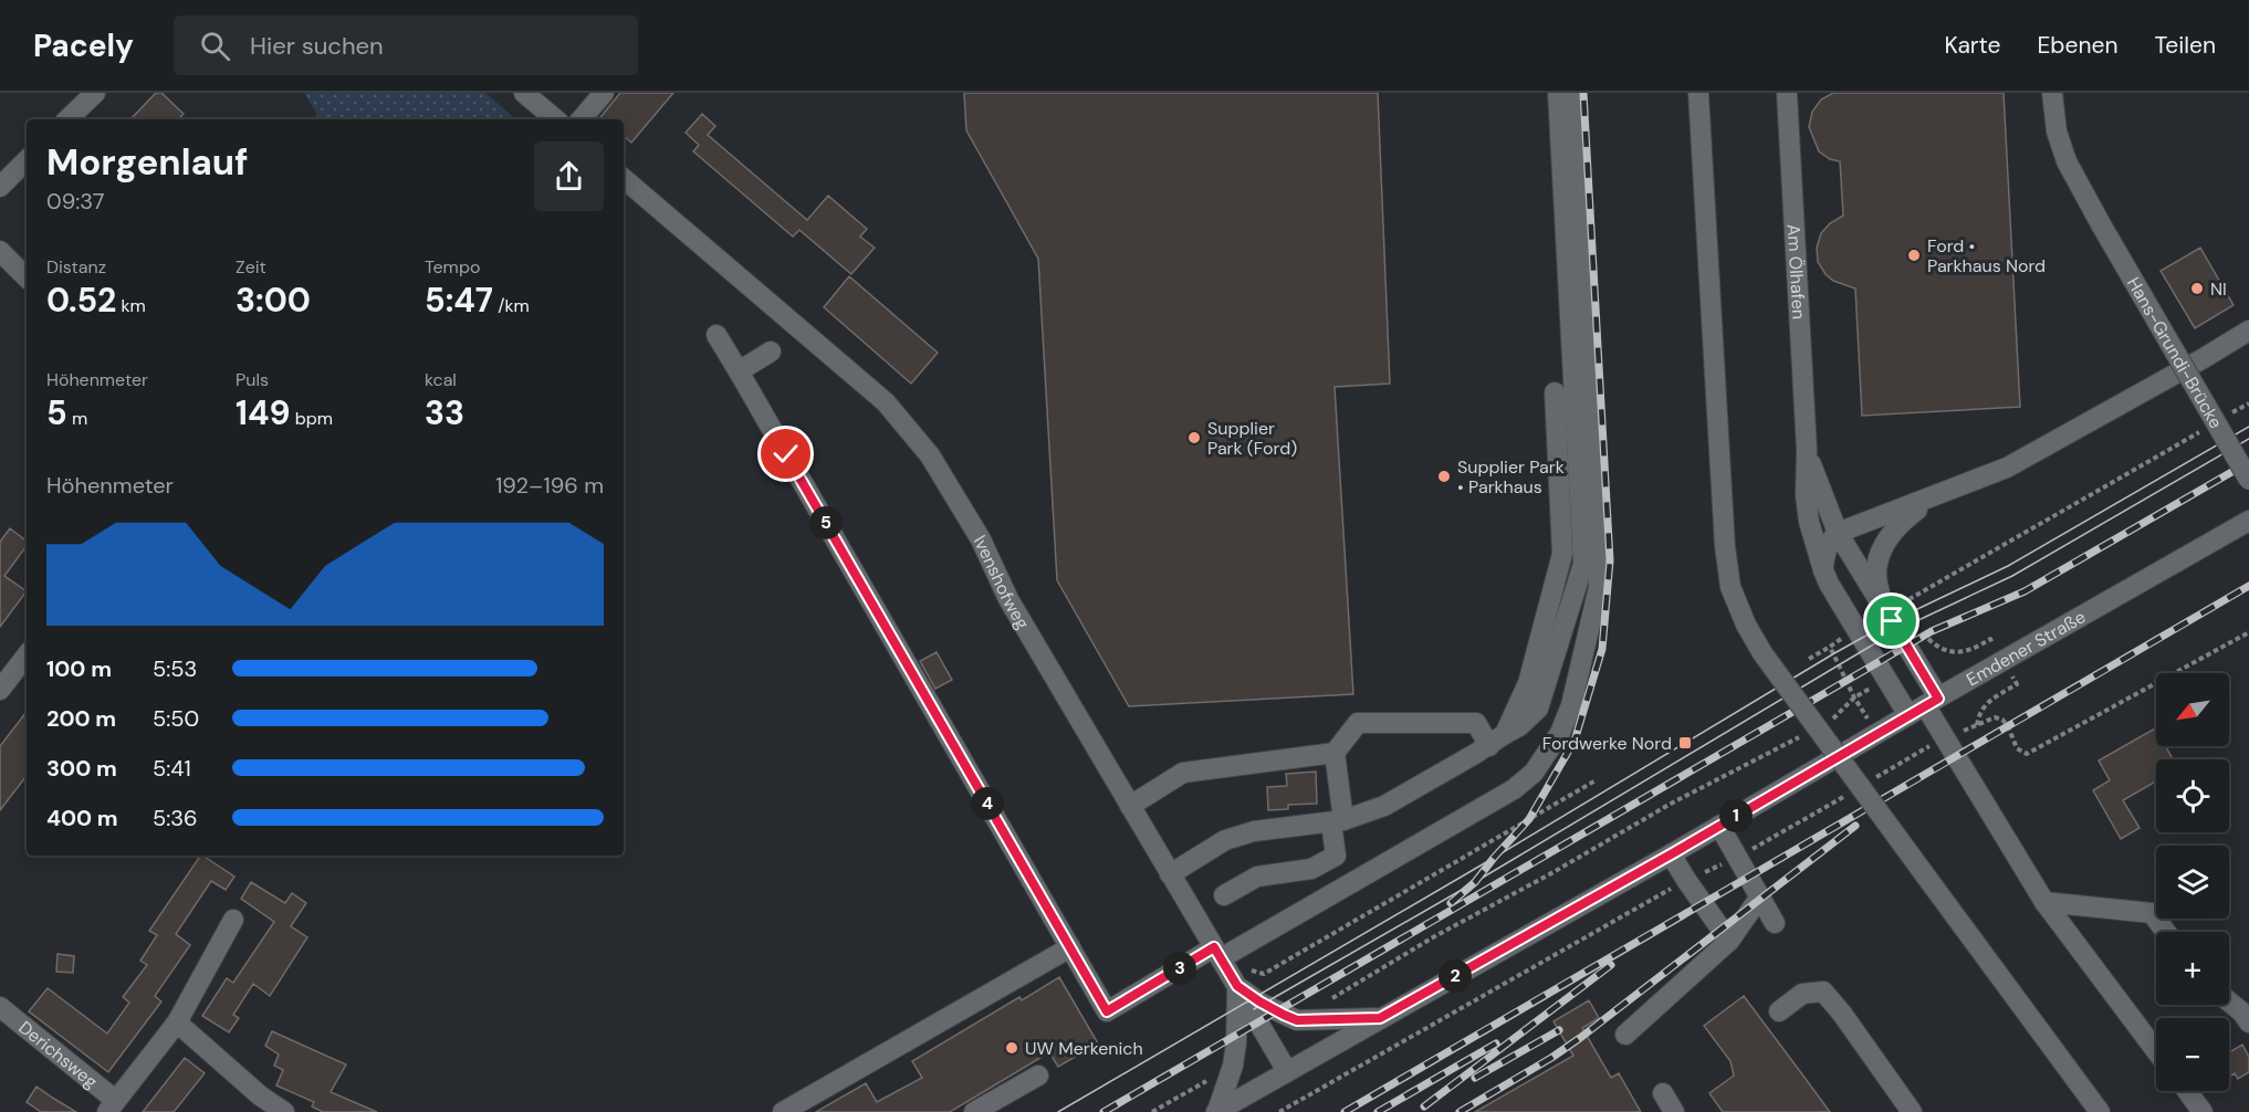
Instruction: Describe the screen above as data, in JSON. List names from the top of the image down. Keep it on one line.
{"streets":{"street":["Am Ölhafen","Hans-Grundi-Brücke","Ivenshofweg","Emdener Straße","Derichsweg"]},"crossings":[["Am Ölhafen","Emdener Straße"],["Ivenshofweg","Emdener Straße"]],"places":{"other":["Ford • Parkhaus Nord","NI","Supplier Park (Ford)","Supplier Park • Parkhaus","UW Merkenich"],"transit":["Fordwerke Nord"]},"north":"bottom left","page":{"header":"Pacely","search":"Hier suchen","nav":["Karte","Ebenen","Teilen"],"heading":["Morgenlauf","09:37"],"stats":[["Distanz","0.52 km"],["Zeit","3:00"],["Tempo","5:47 /km"],["Höhenmeter","5 m"],["Puls","149 bpm"],["kcal","33"]],"chart":["Höhenmeter","192–196 m"],"pins":["5","4","1","3","2"],"list":[{"name":"100 m","note":"5:53"},{"name":"200 m","note":"5:50"},{"name":"300 m","note":"5:41"},{"name":"400 m","note":"5:36"}],"map_buttons":["+","−"]}}
